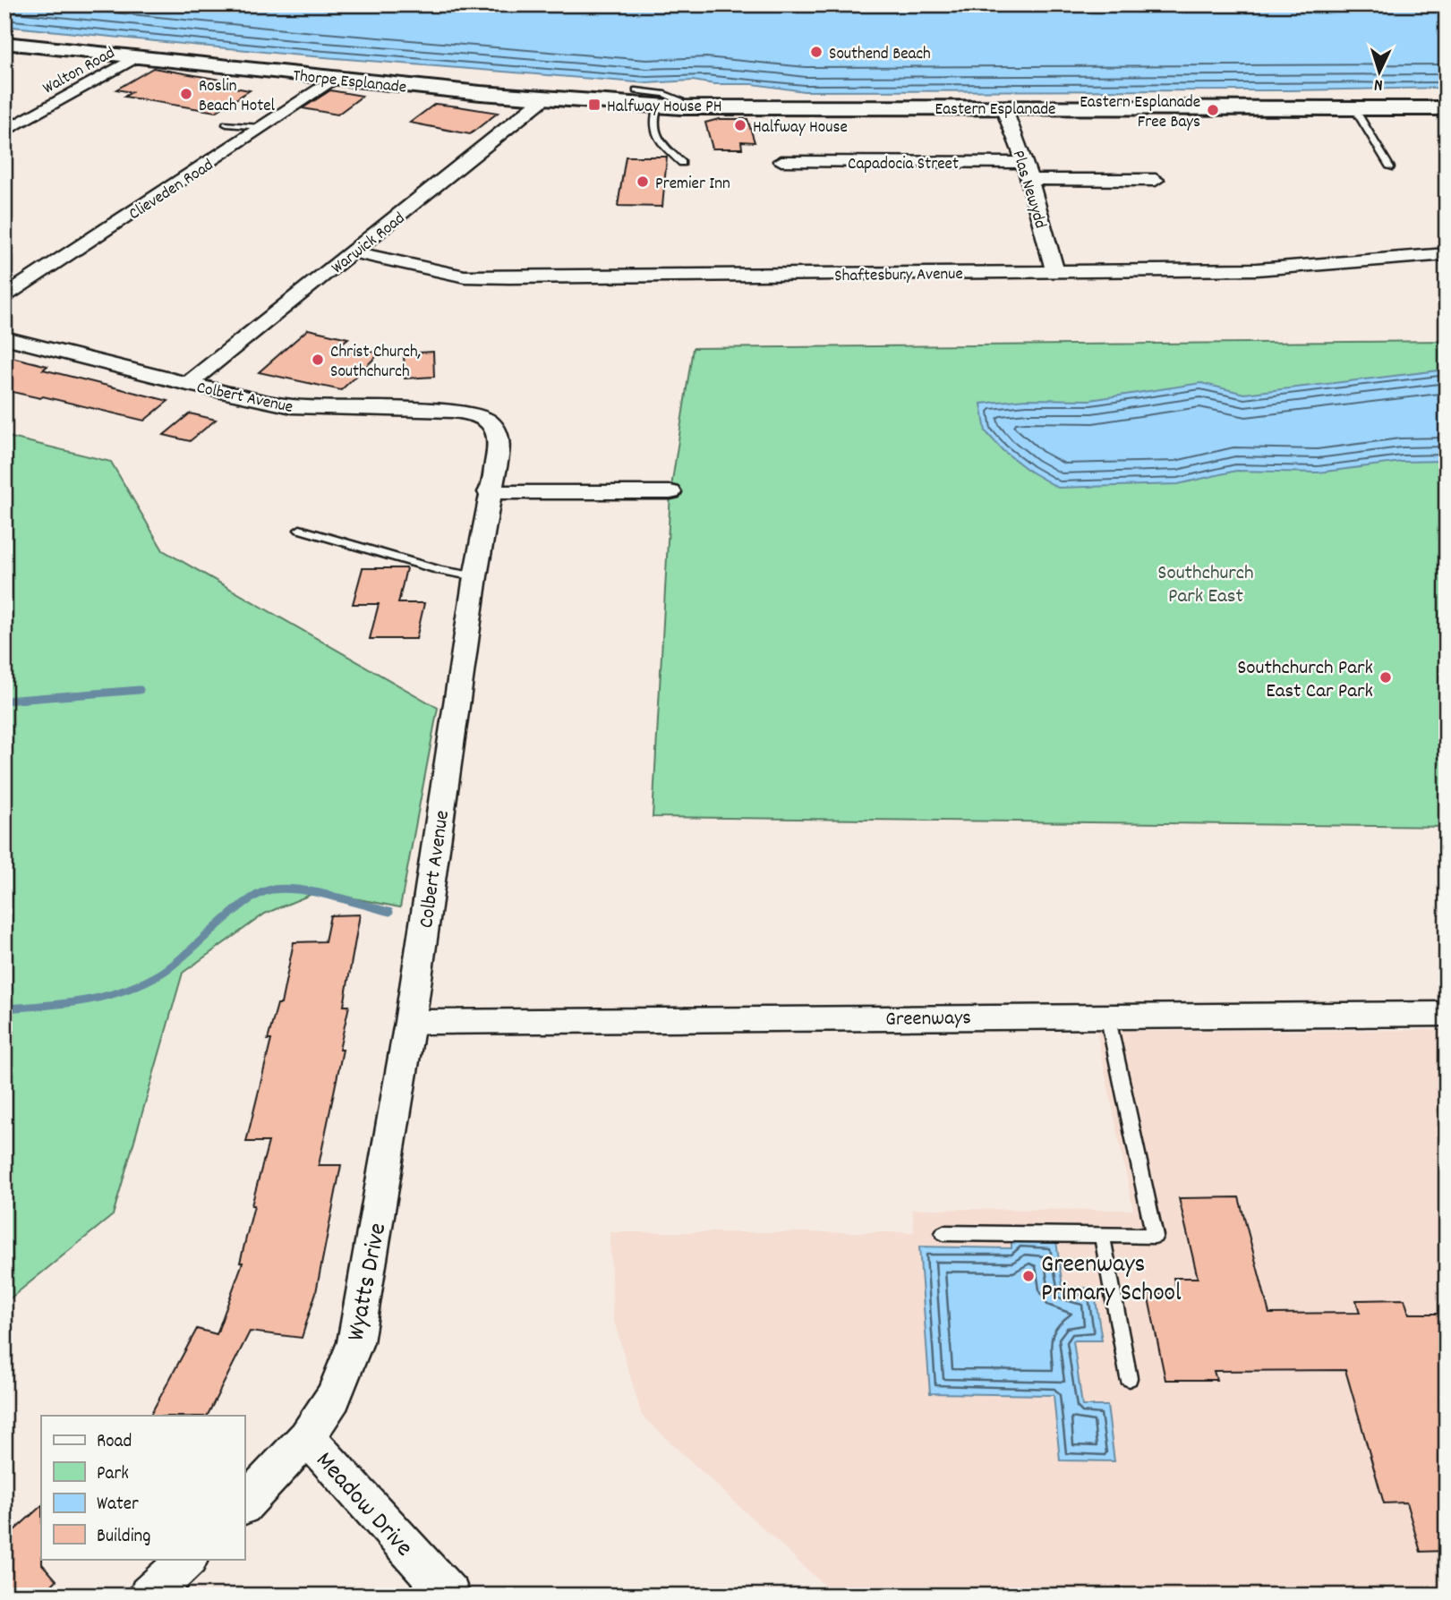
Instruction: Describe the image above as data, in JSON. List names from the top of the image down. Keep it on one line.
{"streets":{"main road":["Thorpe Esplanade","Eastern Esplanade"],"street":["Walton Road","Capadocia Street","Clieveden Road","Plas Newydd","Warwick Road","Shaftesbury Avenue","Colbert Avenue","Greenways","Wyatts Drive","Meadow Drive"]},"crossings":[["Walton Road","Thorpe Esplanade"],["Thorpe Esplanade","Eastern Esplanade"],["Thorpe Esplanade","Clieveden Road"],["Thorpe Esplanade","Warwick Road"],["Eastern Esplanade","Plas Newydd"],["Eastern Esplanade","Warwick Road"],["Capadocia Street","Plas Newydd"],["Plas Newydd","Shaftesbury Avenue"],["Warwick Road","Shaftesbury Avenue"],["Warwick Road","Colbert Avenue"],["Colbert Avenue","Greenways"],["Colbert Avenue","Wyatts Drive"],["Greenways","Wyatts Drive"],["Wyatts Drive","Meadow Drive"]],"parks":["Southchurch Park East"],"places":{"other":["Southend Beach","Roslin Beach Hotel","Eastern Esplanade Free Bays","Halfway House","Premier Inn","Christ Church, Southchurch","Southchurch Park East Car Park","Greenways Primary School"],"transit":["Halfway House PH"]},"legend":["Road","Park","Water","Building"],"north":"bottom"}
